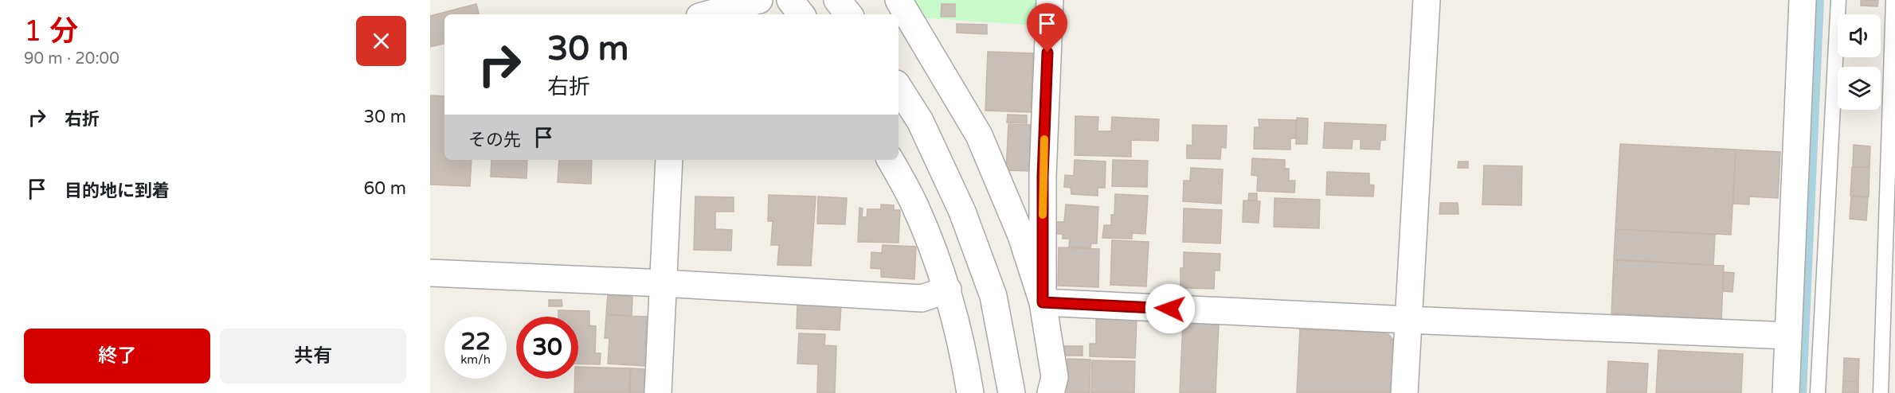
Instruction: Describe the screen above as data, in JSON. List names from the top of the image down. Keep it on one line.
{"page":{"heading":["1 分","90 m · 20:00"],"turn":["30 m","右折"],"list":[{"name":"右折","value":"30 m"},{"name":"目的地に到着","value":"60 m"}],"then":"その先","speed":"22 km/h","limit":"30","buttons":["終了","共有"]}}
